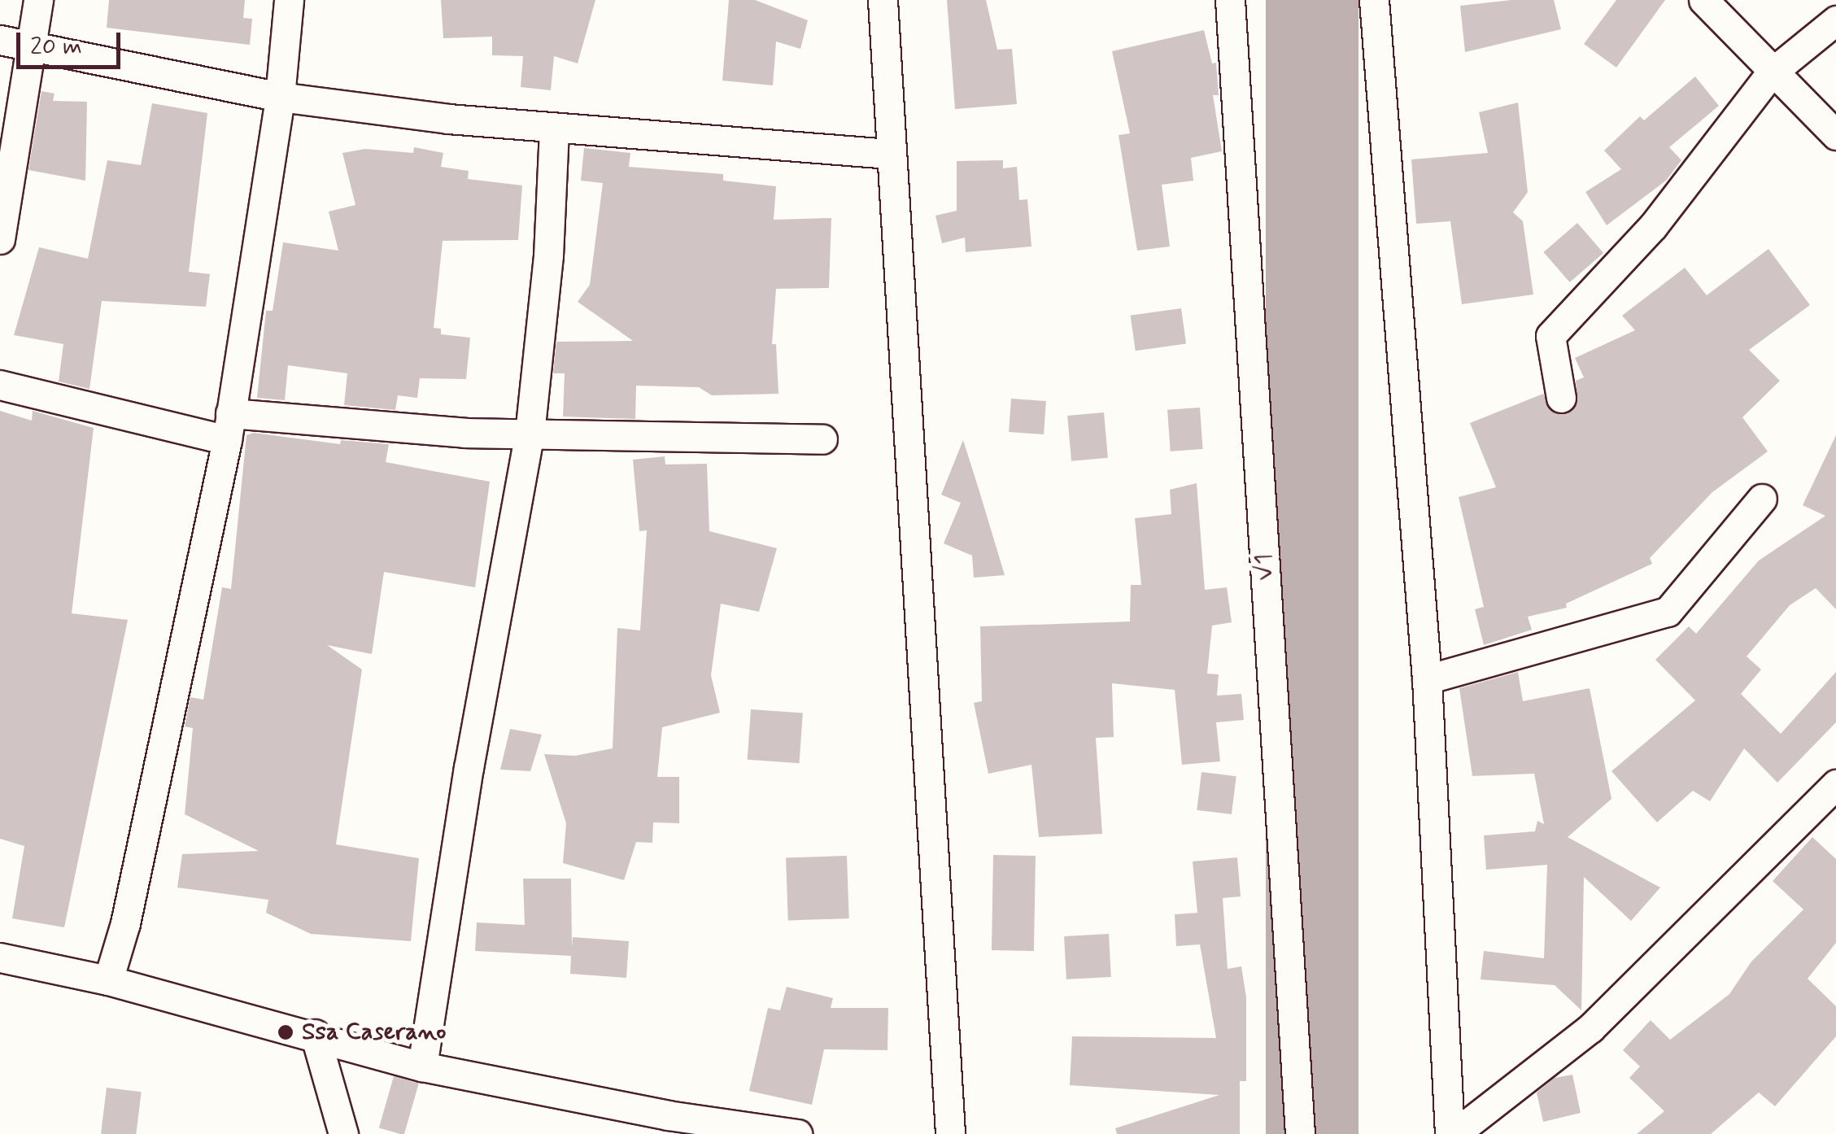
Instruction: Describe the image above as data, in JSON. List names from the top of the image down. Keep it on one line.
{"streets":{"street":["V1"]},"places":["Ssa Caserano"],"scale_bar":"20 m"}
